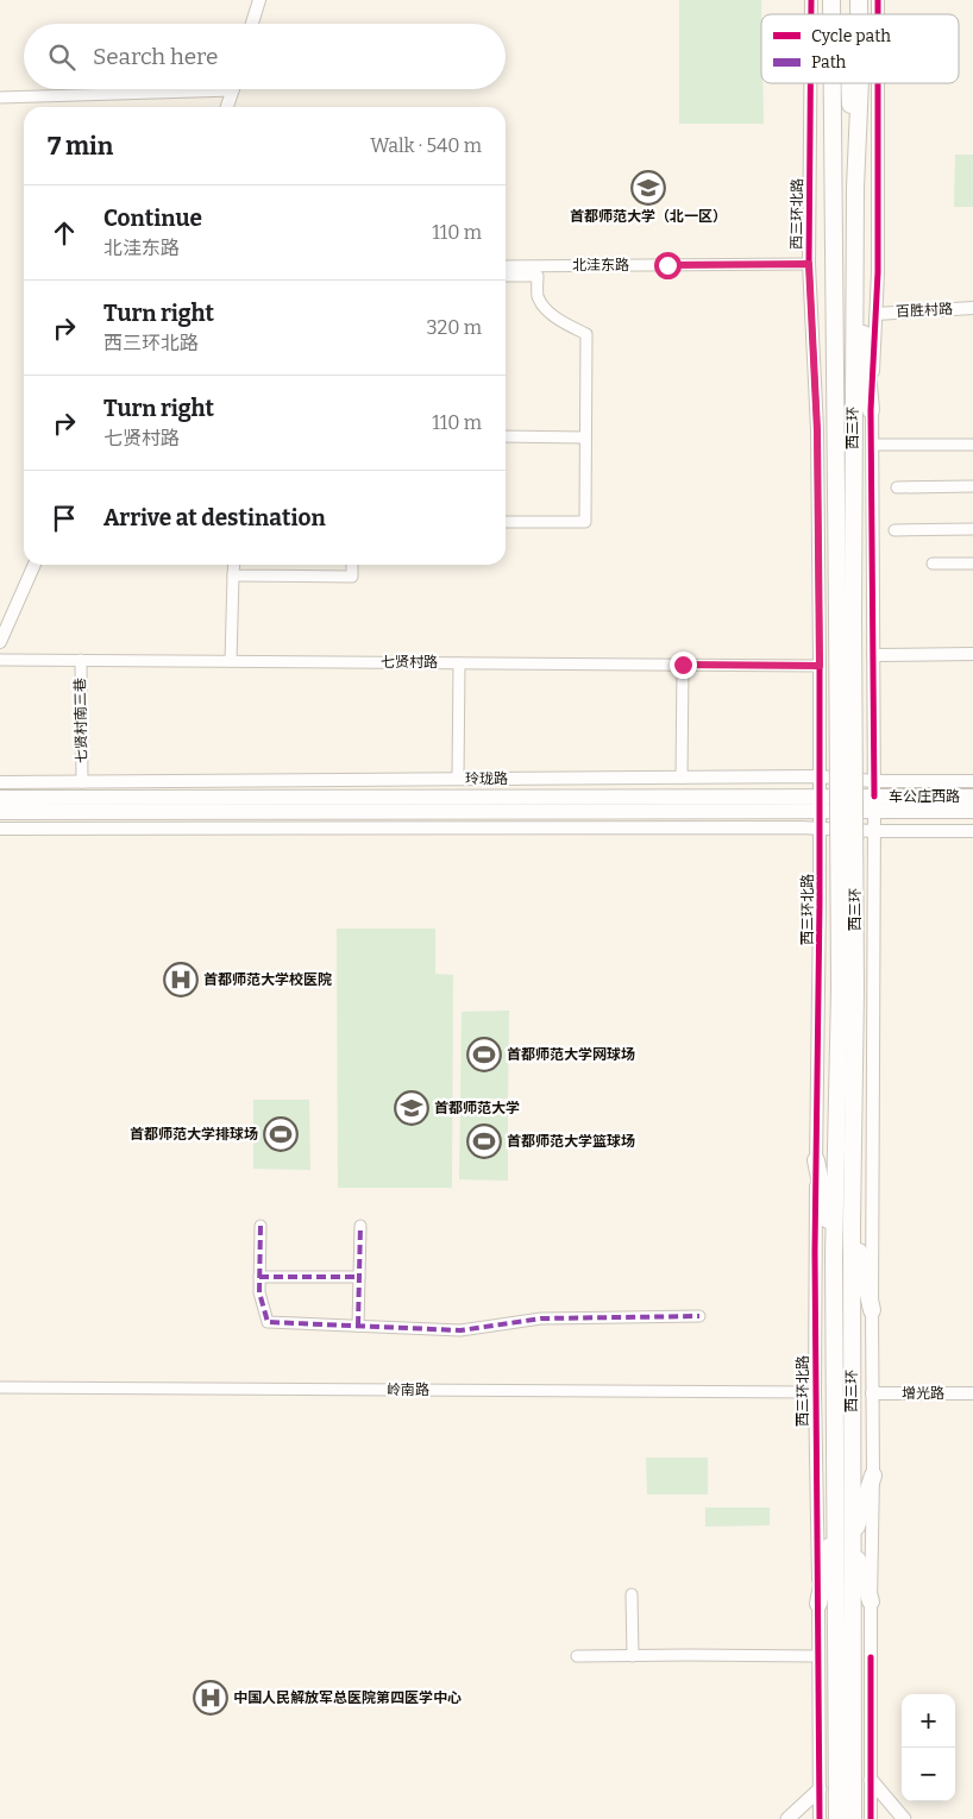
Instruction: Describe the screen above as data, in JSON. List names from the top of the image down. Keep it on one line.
{"streets":{"highway":["西三环"],"main road":["玲珑路","车公庄西路"],"street":["西三环北路","北洼东路","百胜村路","七贤村路","七贤村南三巷","岭南路","增光路"]},"crossings":[["西三环北路","北洼东路"],["西三环北路","七贤村路"],["西三环北路","玲珑路"],["西三环北路","岭南路"],["七贤村路","七贤村南三巷"],["七贤村南三巷","玲珑路"],["玲珑路","车公庄西路"]],"places":{"school or university":["首都师范大学（北一区）","首都师范大学"],"hospital":["首都师范大学校医院","中国人民解放军总医院第四医学中心"],"sports":["首都师范大学网球场","首都师范大学排球场","首都师范大学篮球场"]},"legend":["Cycle path","Path"],"page":{"search":"Search here","heading":["7 min","Walk · 540 m"],"list":[["Continue","北洼东路","110 m"],["Turn right","西三环北路","320 m"],["Turn right","七贤村路","110 m"],"Arrive at destination"],"map_buttons":["+","−"]}}
